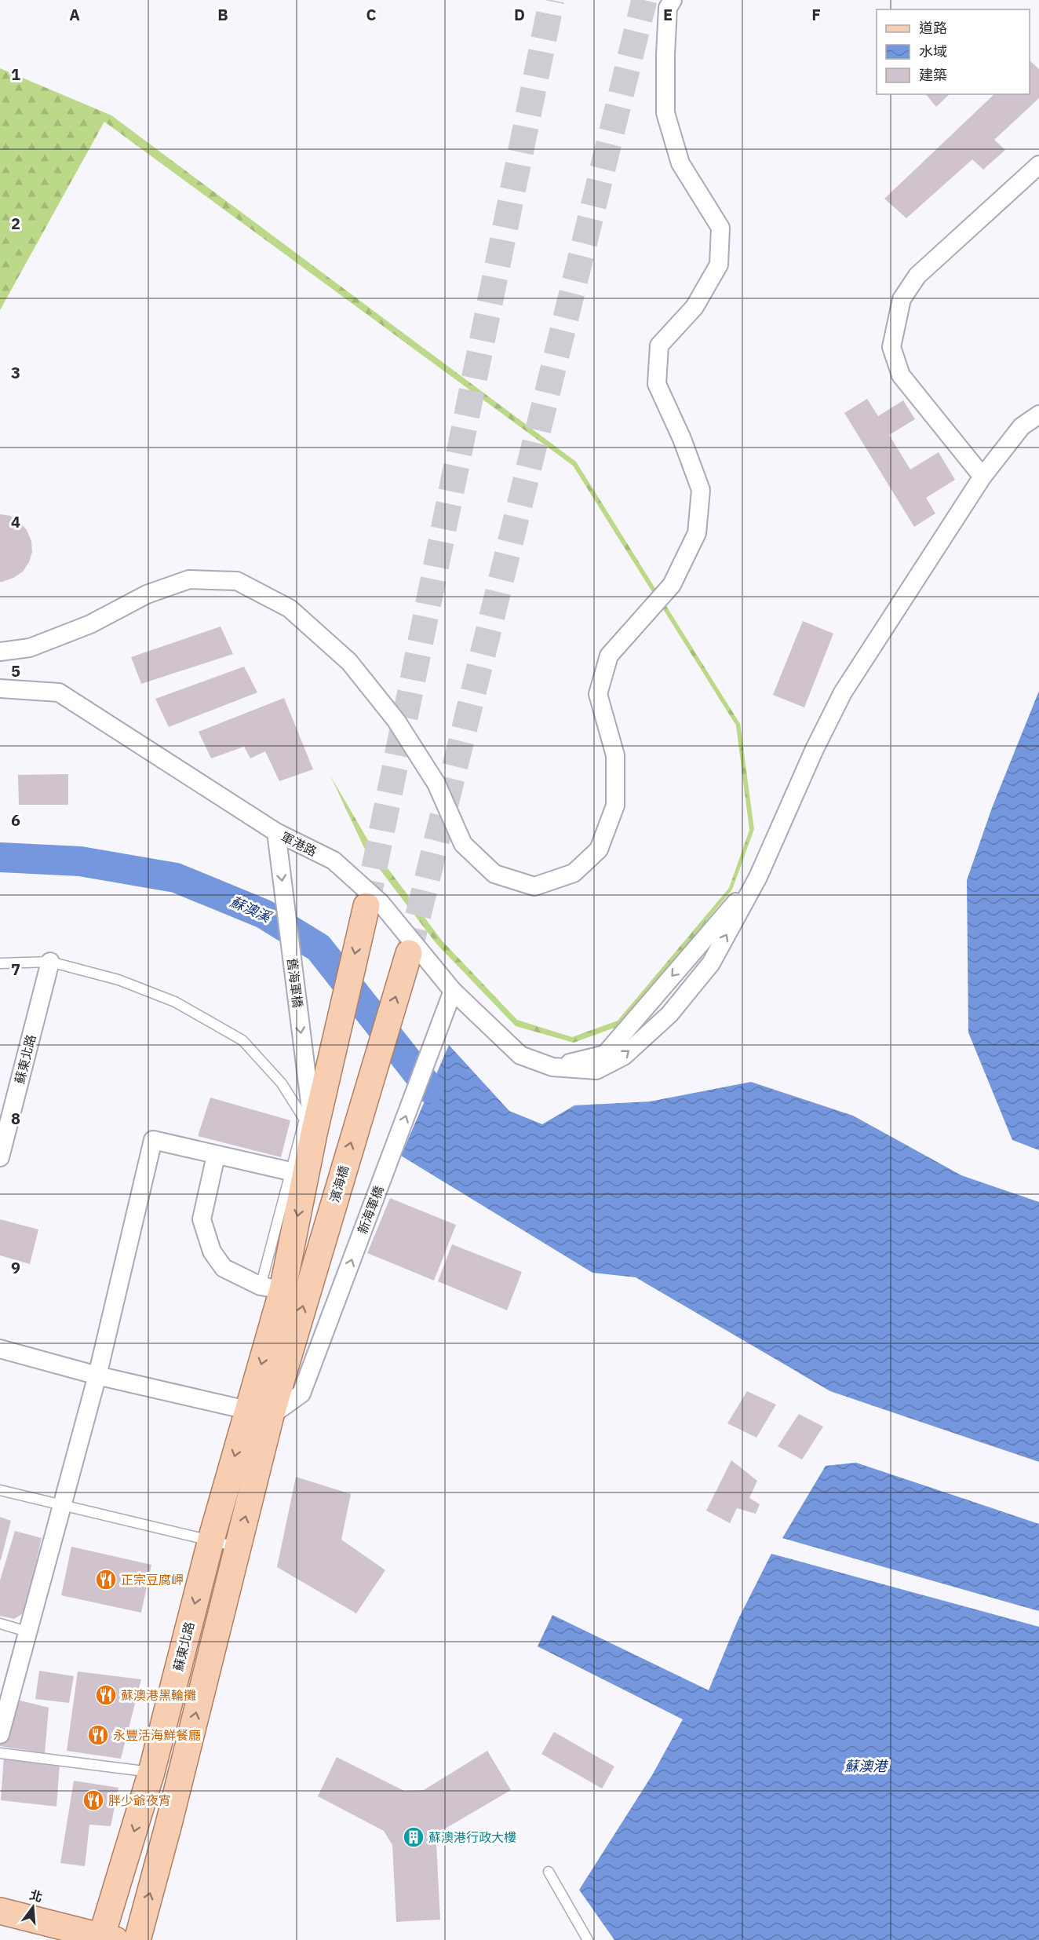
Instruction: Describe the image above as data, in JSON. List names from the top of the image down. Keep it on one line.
{"streets":{"main road":["蘇東北路","濱海橋"],"street":["軍港路","舊海軍橋","新海軍橋"]},"crossings":[["軍港路","舊海軍橋"],["軍港路","新海軍橋"],["蘇東北路","濱海橋"],["蘇東北路","新海軍橋"],["濱海橋","新海軍橋"]],"one_way":["舊海軍橋","新海軍橋"],"water":["蘇澳溪","蘇澳港"],"places":{"restaurant":["正宗豆腐岬","蘇澳港黑輪攤","永豐活海鮮餐廳","胖少爺夜宵"],"building":["蘇澳港行政大樓"]},"legend":["道路","水域","建築"],"north":"top","grid":{"columns":["A","B","C","D","E","F"],"rows":["1","2","3","4","5","6","7","8","9"]}}
